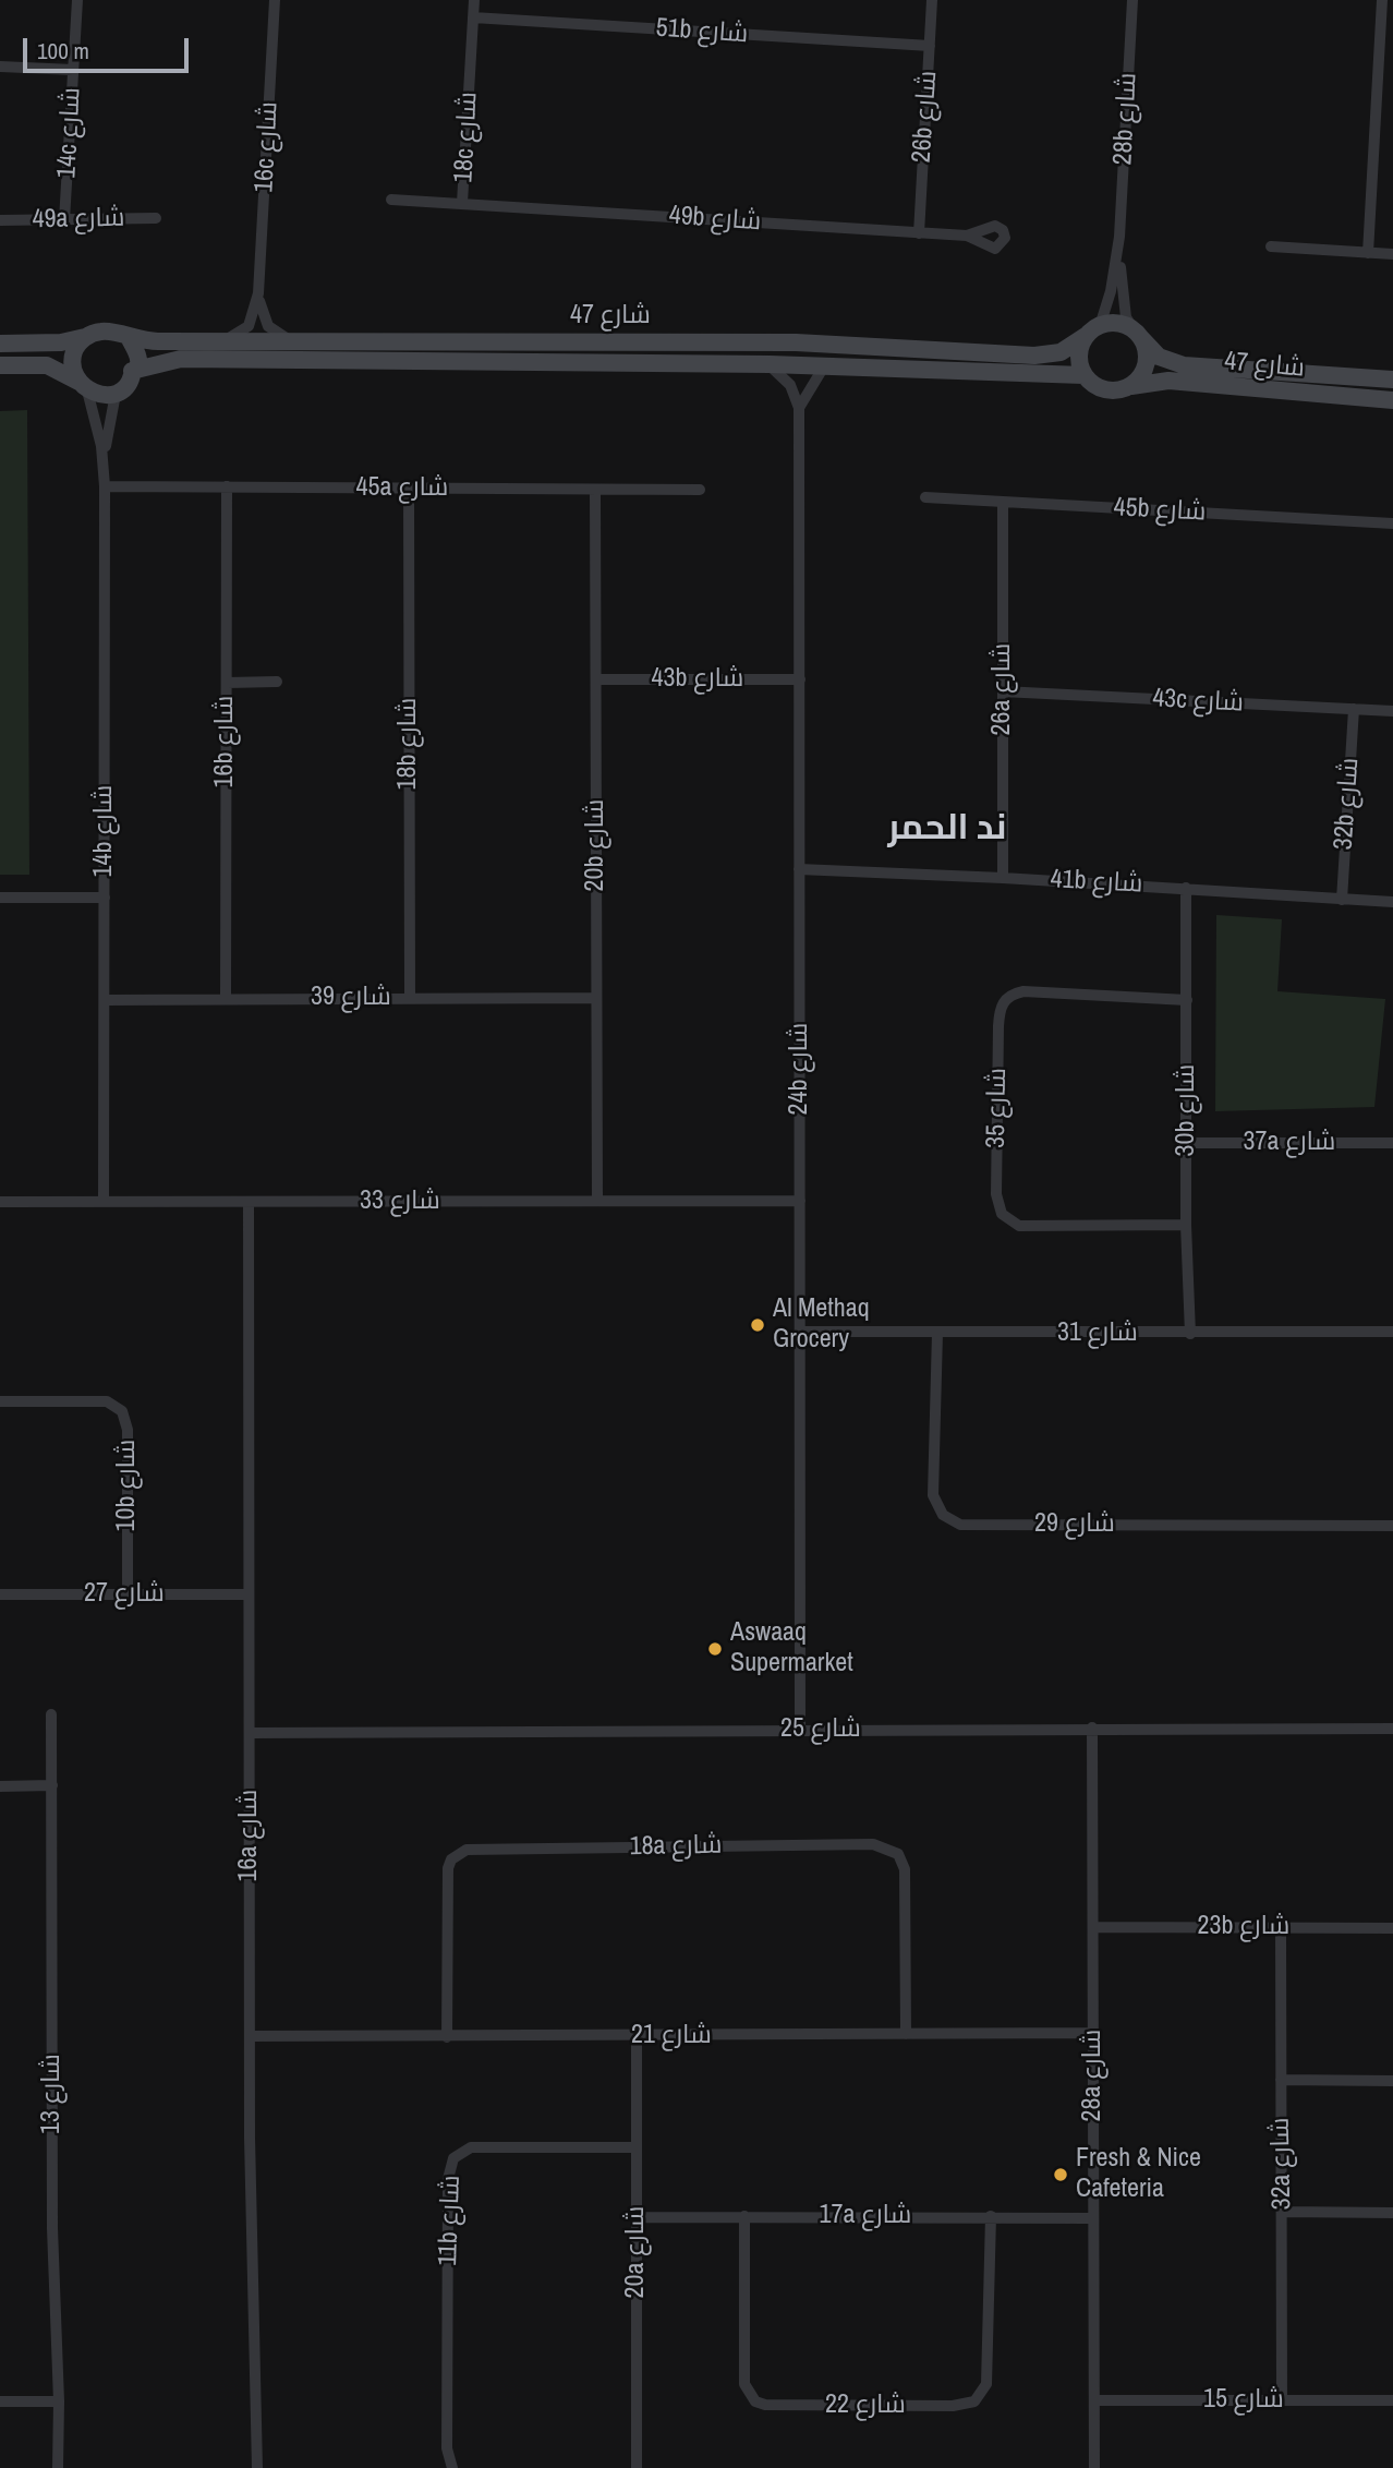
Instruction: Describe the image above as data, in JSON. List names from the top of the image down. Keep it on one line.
{"streets":{"street":["51b شارع","26b شارع","28b شارع","14c شارع","18c شارع","16c شارع","49a شارع","49b شارع","شارع 47","45a شارع","45b شارع","43b شارع","26a شارع","43c شارع","16b شارع","18b شارع","32b شارع","14b شارع","20b شارع","41b شارع","شارع 39","24b شارع","شارع 35","30b شارع","37a شارع","شارع 33","شارع 31","10b شارع","شارع 29","شارع 27","شارع 25","16a شارع","18a شارع","23b شارع","شارع 21","28a شارع","شارع 13","32a شارع","17a شارع","11b شارع","20a شارع","شارع 15","شارع 22"]},"crossings":[["51b شارع","26b شارع"],["51b شارع","18c شارع"],["26b شارع","49b شارع"],["28b شارع","شارع 47"],["14c شارع","49a شارع"],["18c شارع","49b شارع"],["16c شارع","شارع 47"],["شارع 47","14b شارع"],["شارع 47","24b شارع"],["45a شارع","16b شارع"],["45a شارع","18b شارع"],["45a شارع","14b شارع"],["45a شارع","20b شارع"],["45b شارع","26a شارع"],["43b شارع","20b شارع"],["43b شارع","24b شارع"],["26a شارع","43c شارع"],["26a شارع","41b شارع"],["43c شارع","32b شارع"],["16b شارع","شارع 39"],["18b شارع","شارع 39"],["32b شارع","41b شارع"],["14b شارع","شارع 39"],["14b شارع","شارع 33"],["20b شارع","شارع 39"],["20b شارع","شارع 33"],["41b شارع","24b شارع"],["41b شارع","30b شارع"],["24b شارع","شارع 33"],["24b شارع","شارع 31"],["24b شارع","شارع 25"],["شارع 35","30b شارع"],["30b شارع","37a شارع"],["30b شارع","شارع 31"],["شارع 33","16a شارع"],["شارع 31","شارع 29"],["10b شارع","شارع 27"],["شارع 27","16a شارع"],["شارع 25","16a شارع"],["شارع 25","28a شارع"],["16a شارع","شارع 21"],["18a شارع","شارع 21"],["23b شارع","28a شارع"],["23b شارع","32a شارع"],["شارع 21","28a شارع"],["شارع 21","20a شارع"],["28a شارع","17a شارع"],["28a شارع","شارع 15"],["32a شارع","شارع 15"],["17a شارع","20a شارع"],["17a شارع","شارع 22"],["11b شارع","20a شارع"]],"districts":["ند الحمر"],"places":["Al Methaq Grocery","Aswaaq Supermarket","Fresh & Nice Cafeteria"],"scale_bar":"100 m"}
